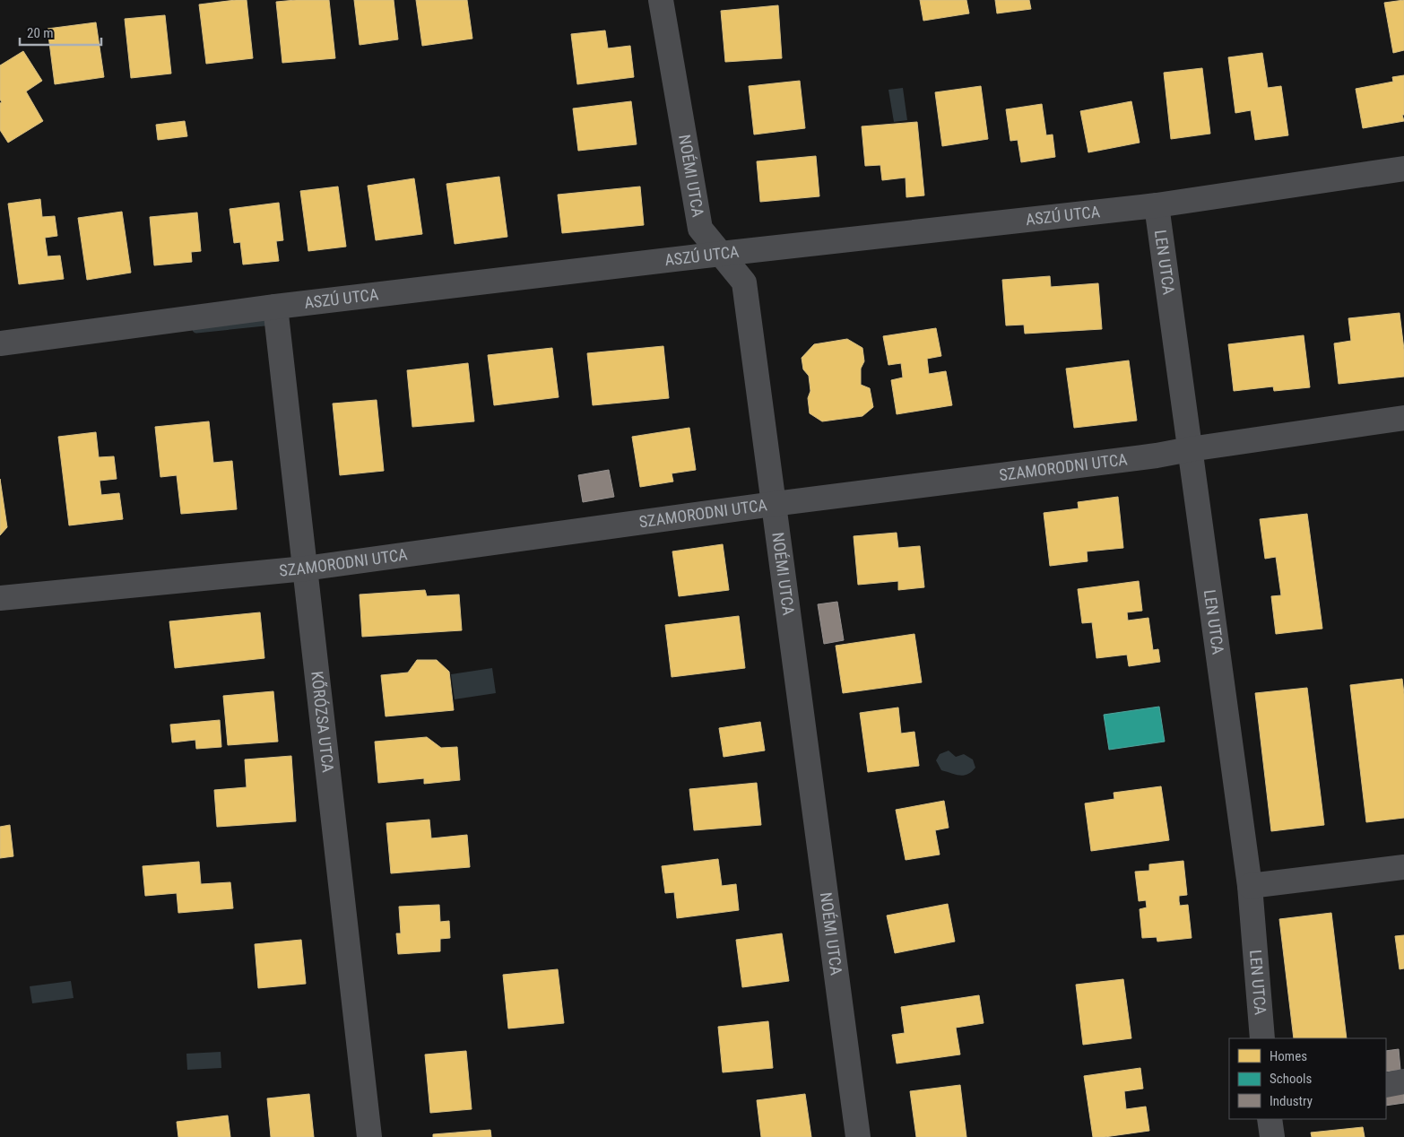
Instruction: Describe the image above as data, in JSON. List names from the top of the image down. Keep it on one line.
{"streets":{"street":["NOÉMI UTCA","ASZÚ UTCA","LEN UTCA","SZAMORODNI UTCA","KŐRÓZSA UTCA"]},"crossings":[["NOÉMI UTCA","ASZÚ UTCA"],["NOÉMI UTCA","SZAMORODNI UTCA"],["ASZÚ UTCA","LEN UTCA"],["ASZÚ UTCA","KŐRÓZSA UTCA"],["LEN UTCA","SZAMORODNI UTCA"],["SZAMORODNI UTCA","KŐRÓZSA UTCA"]],"legend":["Homes","Schools","Industry"],"scale_bar":"20 m"}
